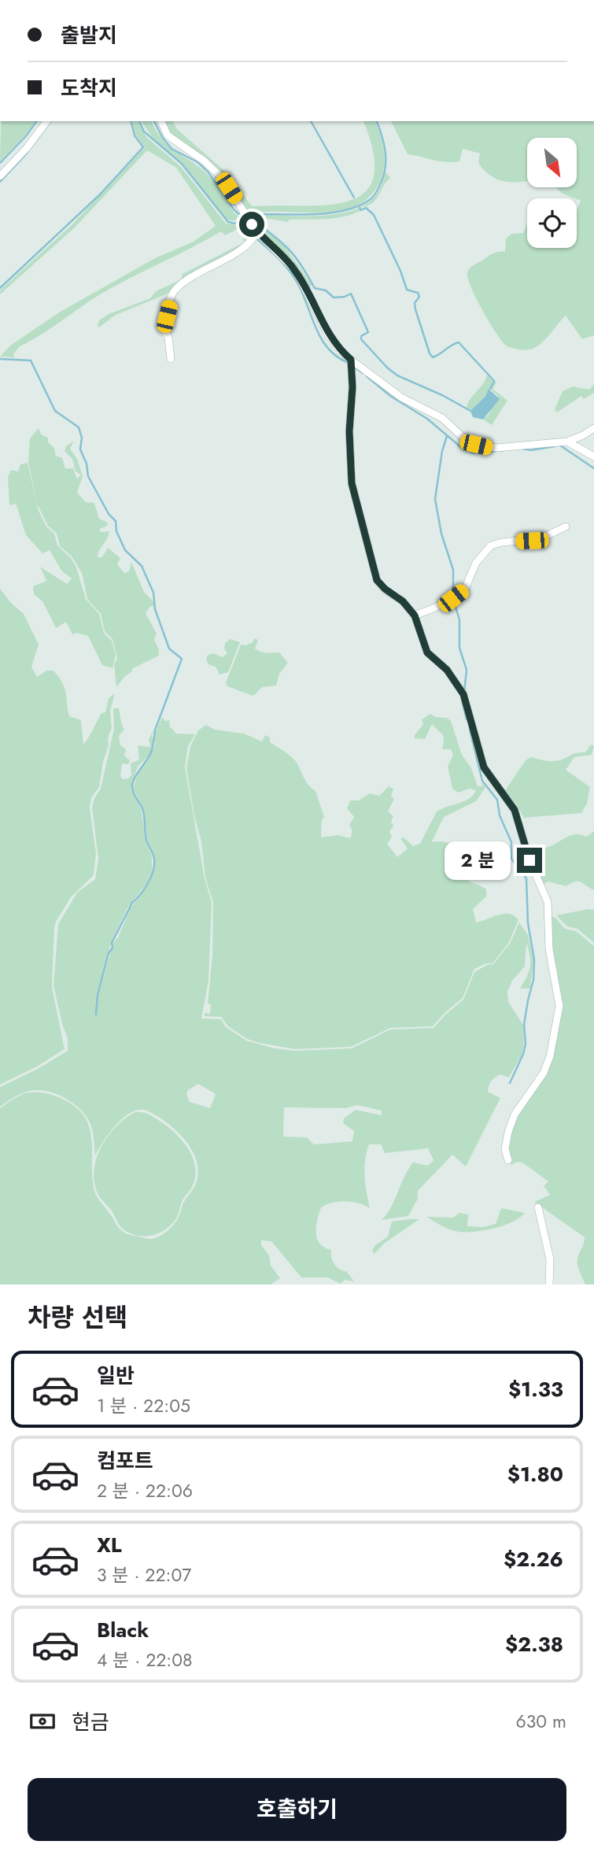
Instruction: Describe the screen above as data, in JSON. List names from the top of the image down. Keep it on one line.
{"north":"bottom right","page":{"banner":["출발지","도착지"],"bubble":"2 분","heading":"차량 선택","list":[{"name":"일반","note":"1 분 · 22:05","value":"$1.33"},{"name":"컴포트","note":"2 분 · 22:06","value":"$1.80"},{"name":"XL","note":"3 분 · 22:07","value":"$2.26"},{"name":"Black","note":"4 분 · 22:08","value":"$2.38"}],"pay":["현금","630 m"],"buttons":"호출하기"}}
